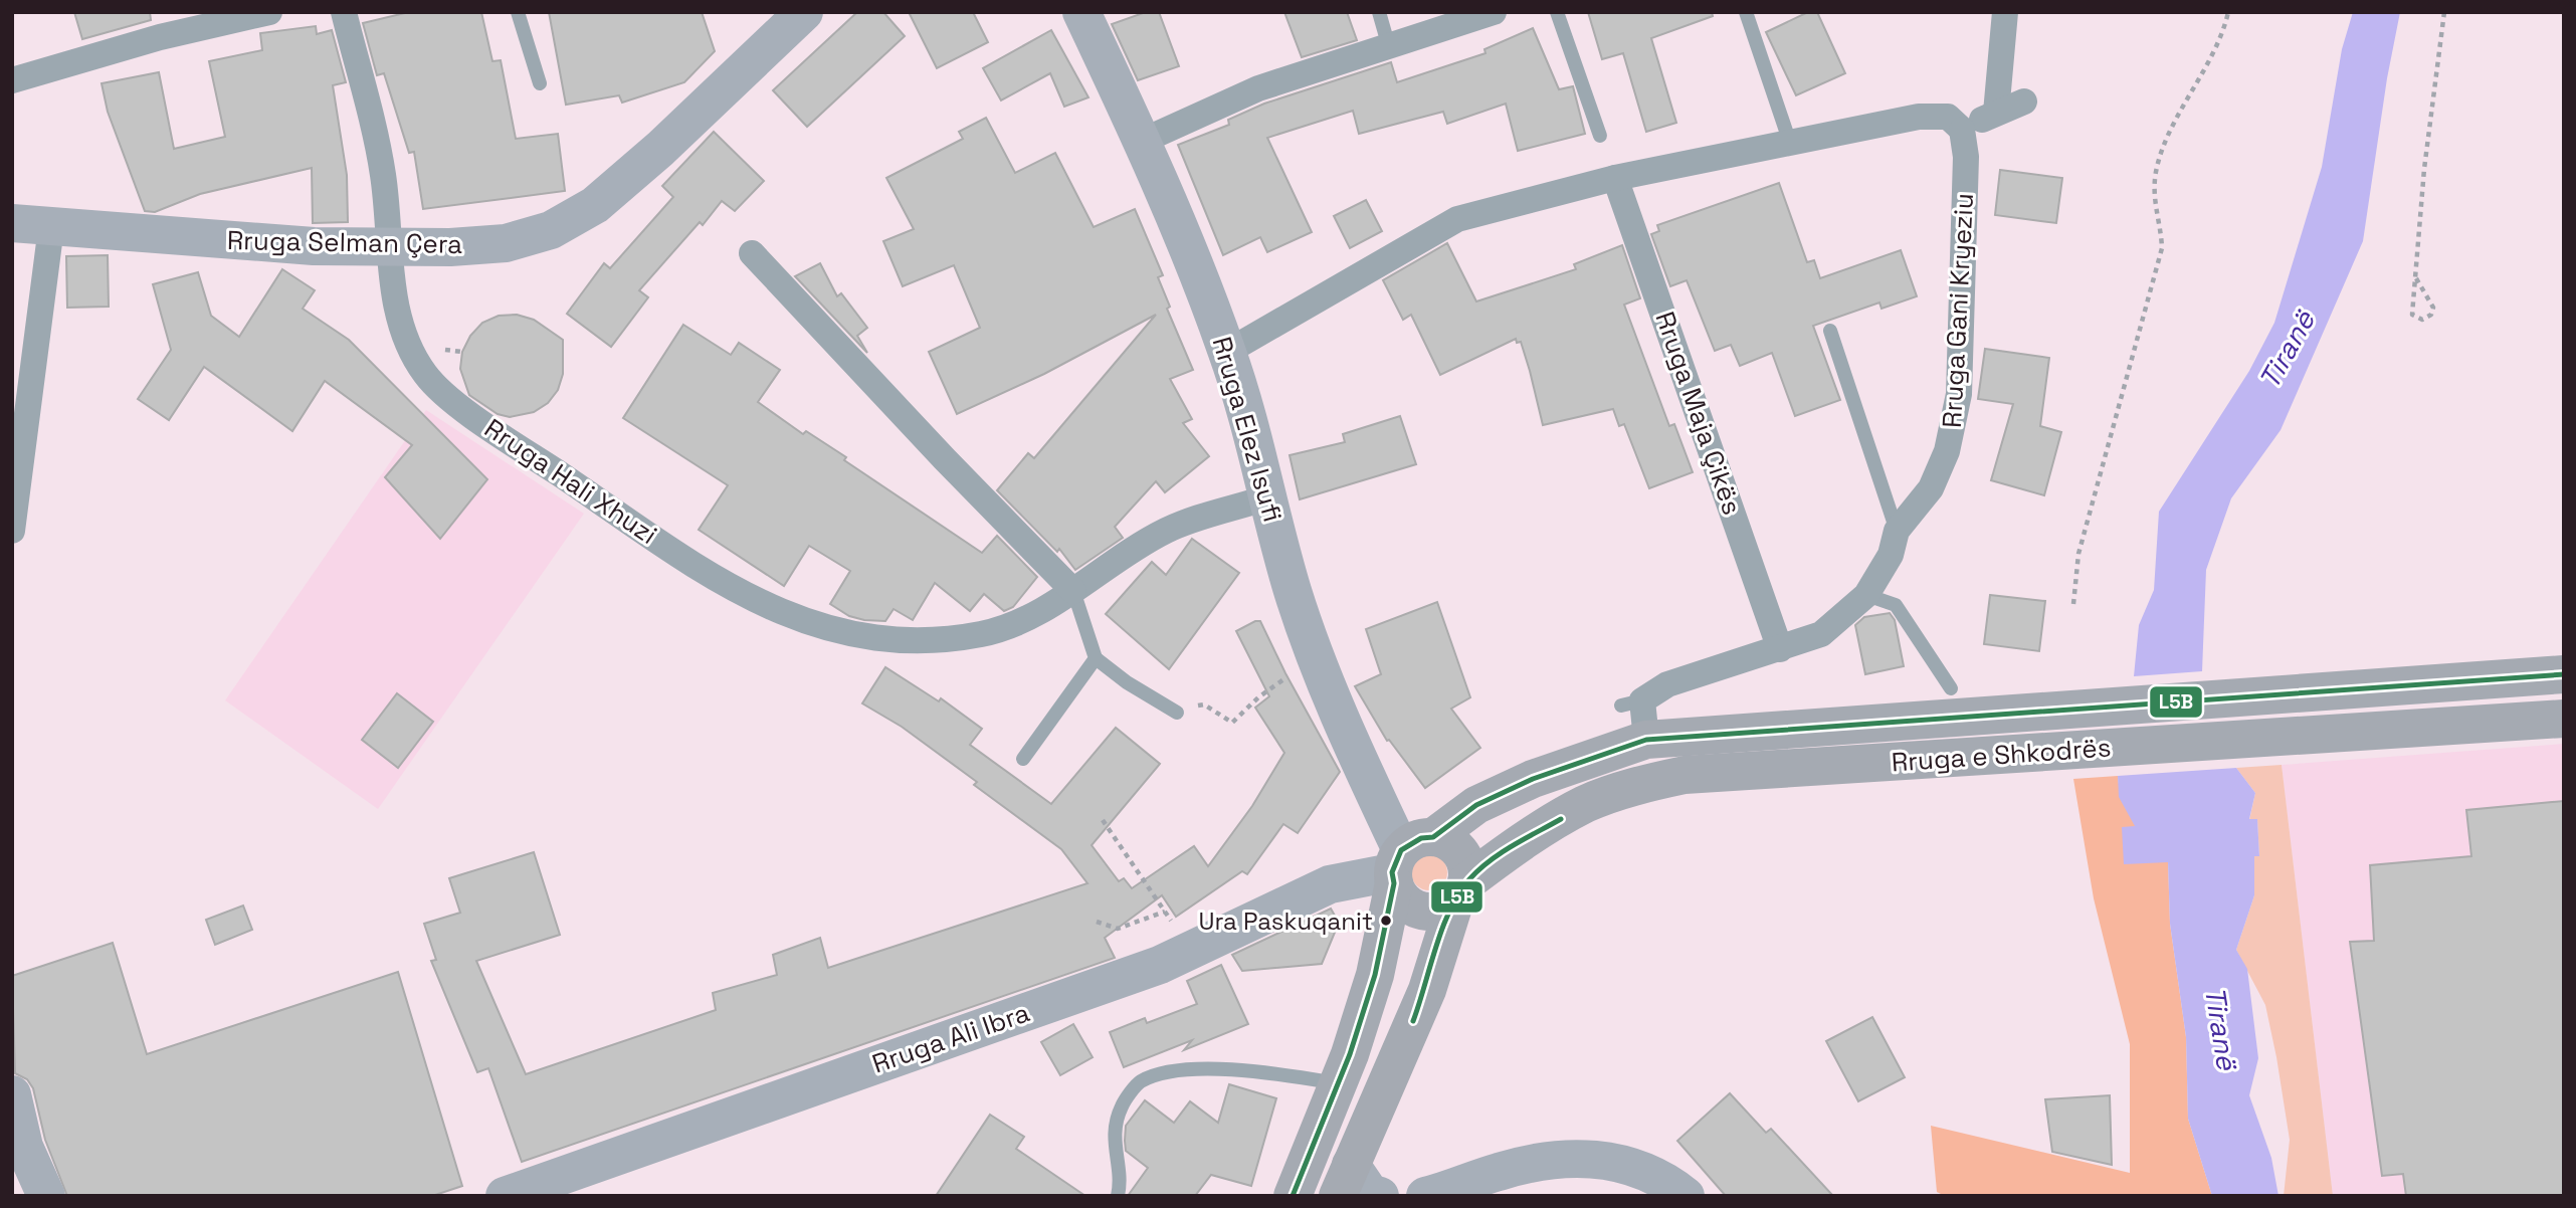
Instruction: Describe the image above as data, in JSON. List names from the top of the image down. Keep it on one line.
{"streets":{"main road":["Rruga e Shkodrës"],"street":["Rruga Selman Çera","Rruga Gani Kryeziu","Rruga Maja Çikës","Rruga Elez Isufi","Rruga Hali Xhuzi","Rruga Ali Ibra"]},"crossings":[["Rruga Selman Çera","Rruga Hali Xhuzi"],["Rruga Gani Kryeziu","Rruga Maja Çikës"],["Rruga Gani Kryeziu","Rruga e Shkodrës"],["Rruga Elez Isufi","Rruga Hali Xhuzi"],["Rruga Elez Isufi","Rruga e Shkodrës"],["Rruga Elez Isufi","Rruga Ali Ibra"],["Rruga e Shkodrës","Rruga Ali Ibra"]],"water":["Tiranë"],"places":["Ura Paskuqanit"],"lines":["transit line L5B"]}
